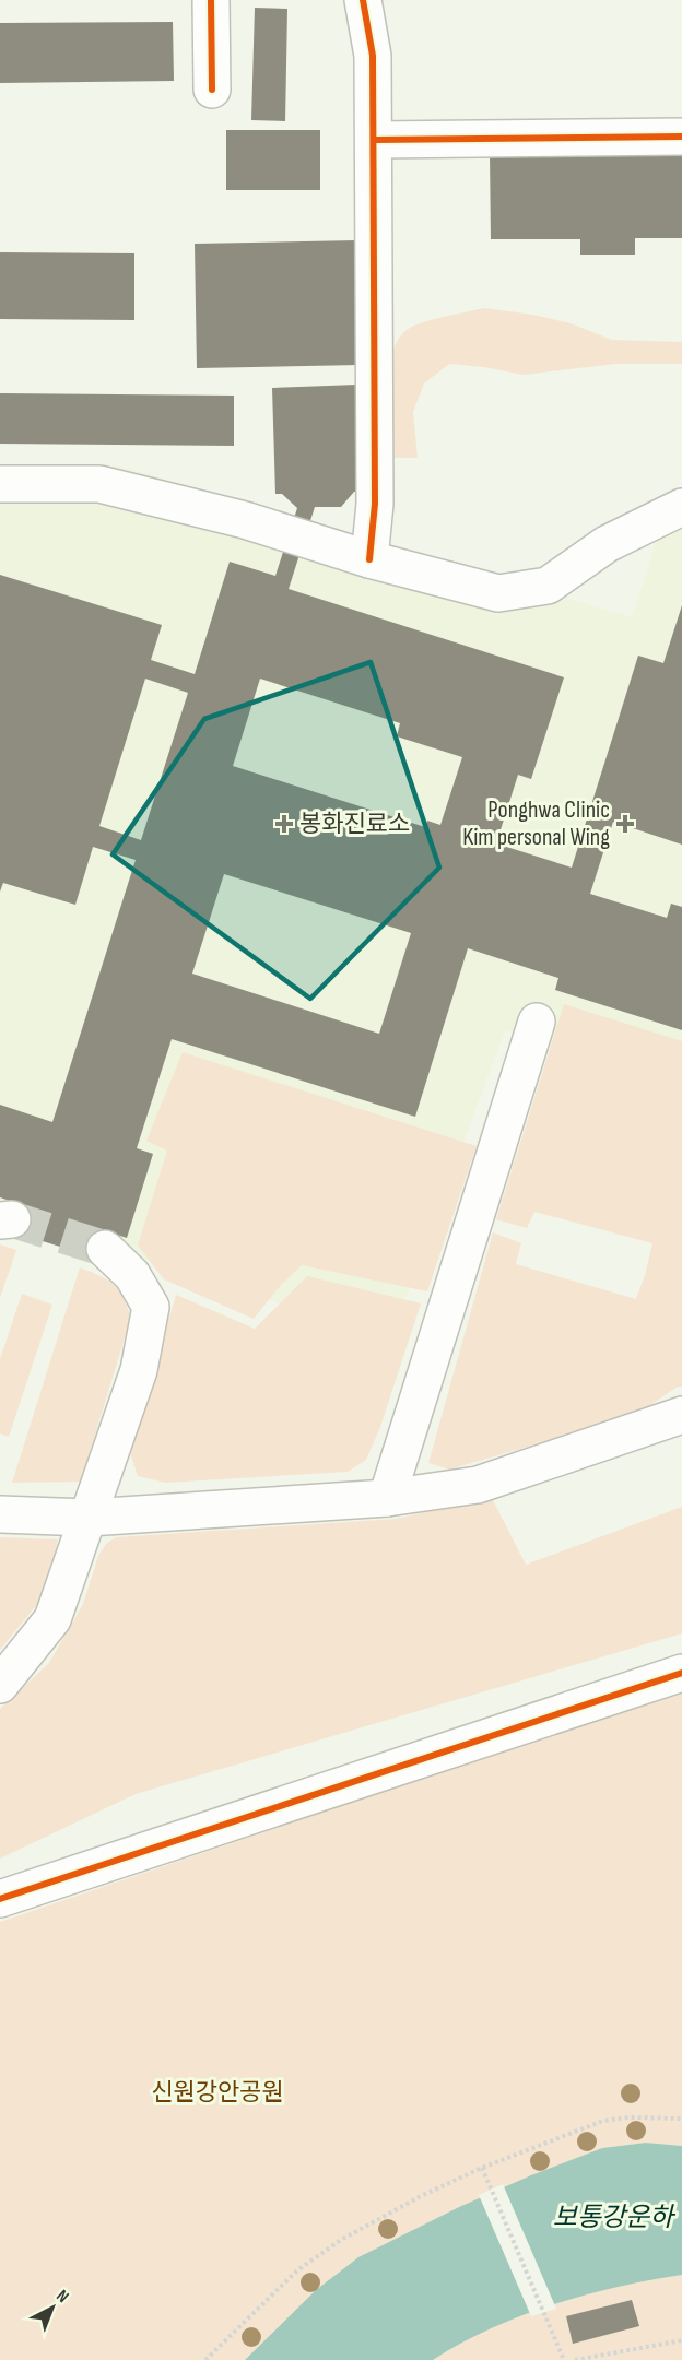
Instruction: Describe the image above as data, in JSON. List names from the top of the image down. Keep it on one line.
{"water":["보통강운하"],"parks":["신원강안공원"],"places":{"health":["봉화진료소","Ponghwa Clinic Kim personal Wing"]},"north":"top right"}
